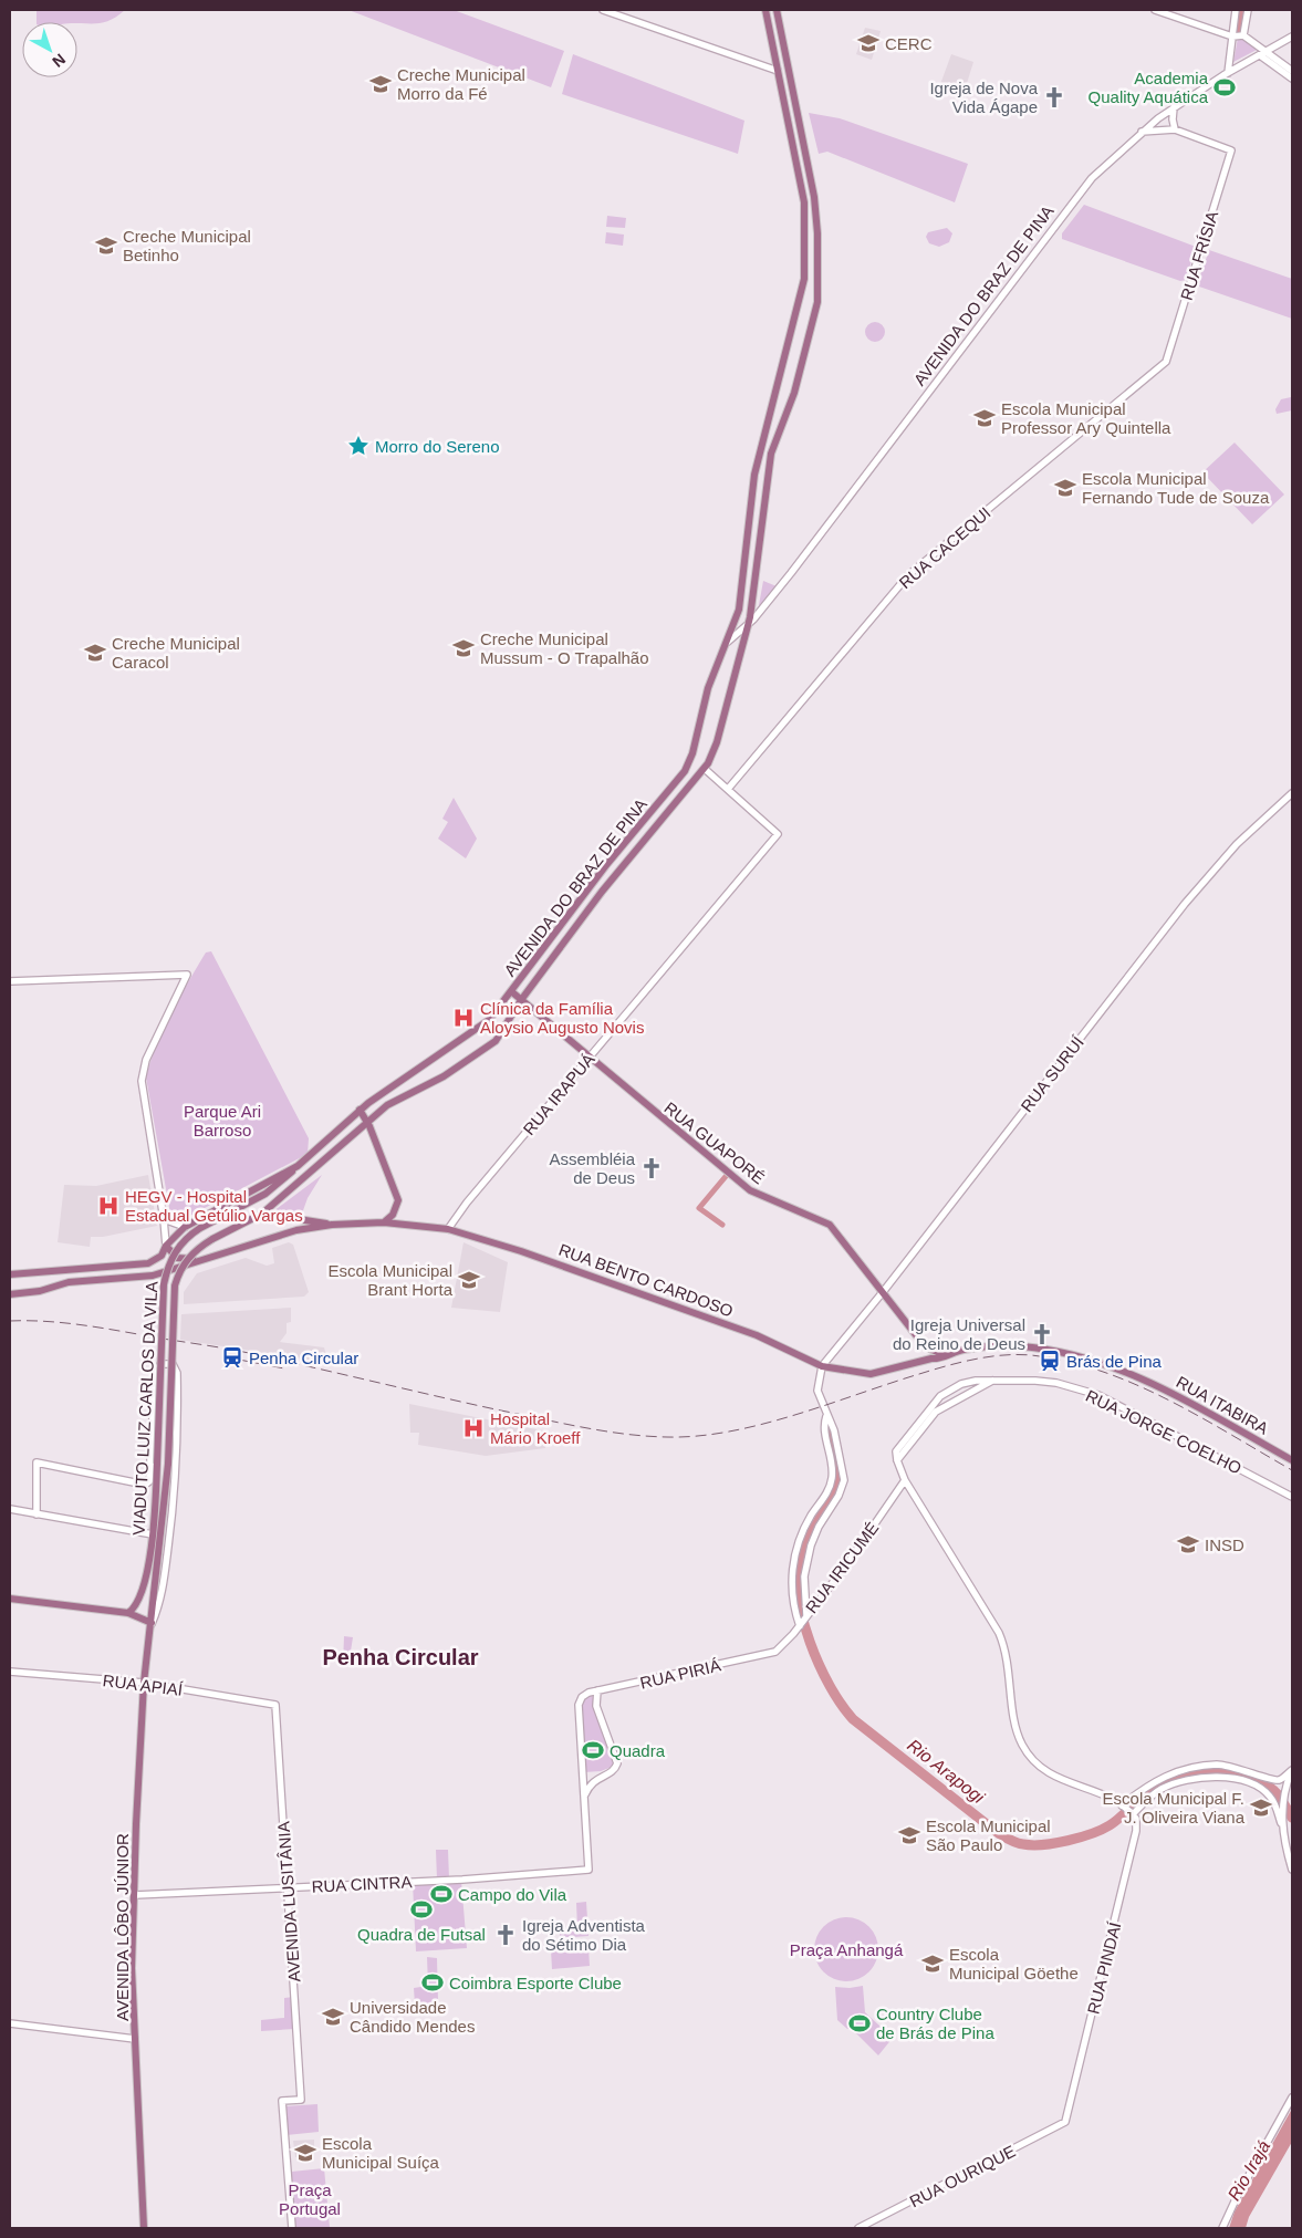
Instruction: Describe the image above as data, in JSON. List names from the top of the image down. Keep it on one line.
{"streets":{"main road":["AVENIDA DO BRAZ DE PINA","RUA GUAPORÉ","RUA BENTO CARDOSO","RUA ITABIRA","VIADUTO LUIZ CARLOS DA VILA","AVENIDA LÔBO JÚNIOR"],"street":["RUA FRÍSIA","RUA CACEQUI","RUA SURUÍ","RUA IRAPUÁ","RUA JORGE COELHO","RUA IRICUMÉ","RUA PIRIÁ","RUA APIAÍ","RUA CINTRA","AVENIDA LUSITÂNIA","RUA PINDAÍ","RUA OURIQUE"]},"crossings":[["RUA FRÍSIA","RUA CACEQUI"],["AVENIDA DO BRAZ DE PINA","RUA GUAPORÉ"],["AVENIDA DO BRAZ DE PINA","VIADUTO LUIZ CARLOS DA VILA"],["AVENIDA DO BRAZ DE PINA","AVENIDA LÔBO JÚNIOR"],["RUA CACEQUI","RUA IRAPUÁ"],["RUA SURUÍ","RUA GUAPORÉ"],["RUA SURUÍ","RUA BENTO CARDOSO"],["RUA IRAPUÁ","RUA GUAPORÉ"],["RUA IRAPUÁ","RUA BENTO CARDOSO"],["RUA GUAPORÉ","RUA BENTO CARDOSO"],["RUA GUAPORÉ","RUA ITABIRA"],["RUA BENTO CARDOSO","RUA ITABIRA"],["RUA IRICUMÉ","RUA PIRIÁ"],["RUA APIAÍ","AVENIDA LUSITÂNIA"],["RUA APIAÍ","AVENIDA LÔBO JÚNIOR"],["RUA CINTRA","AVENIDA LUSITÂNIA"],["RUA CINTRA","AVENIDA LÔBO JÚNIOR"],["RUA PINDAÍ","RUA OURIQUE"]],"districts":["Penha Circular"],"water":["Rio Arapogi","Rio Irajá"],"parks":["Parque Ari Barroso","Praça Anhangá","Praça Portugal"],"places":{"school or university":["CERC","Creche Municipal Morro da Fé","Creche Municipal Betinho","Escola Municipal Professor Ary Quintella","Escola Municipal Fernando Tude de Souza","Creche Municipal Mussum - O Trapalhão","Creche Municipal Caracol","Escola Municipal Brant Horta","INSD","Escola Municipal F. J. Oliveira Viana","Escola Municipal São Paulo","Escola Municipal Göethe","Universidade Cândido Mendes","Escola Municipal Suíça"],"sports":["Academia Quality Aquática","Quadra","Campo do Vila","Quadra de Futsal","Coimbra Esporte Clube","Country Clube de Brás de Pina"],"church":["Igreja de Nova Vida Ágape","Assembléia de Deus","Igreja Universal do Reino de Deus","Igreja Adventista do Sétimo Dia"],"place":["Morro do Sereno"],"hospital":["Clínica da Família Aloysio Augusto Novis","HEGV - Hospital Estadual Getúlio Vargas","Hospital Mário Kroeff"],"station":["Penha Circular","Brás de Pina"]},"north":"bottom right"}
